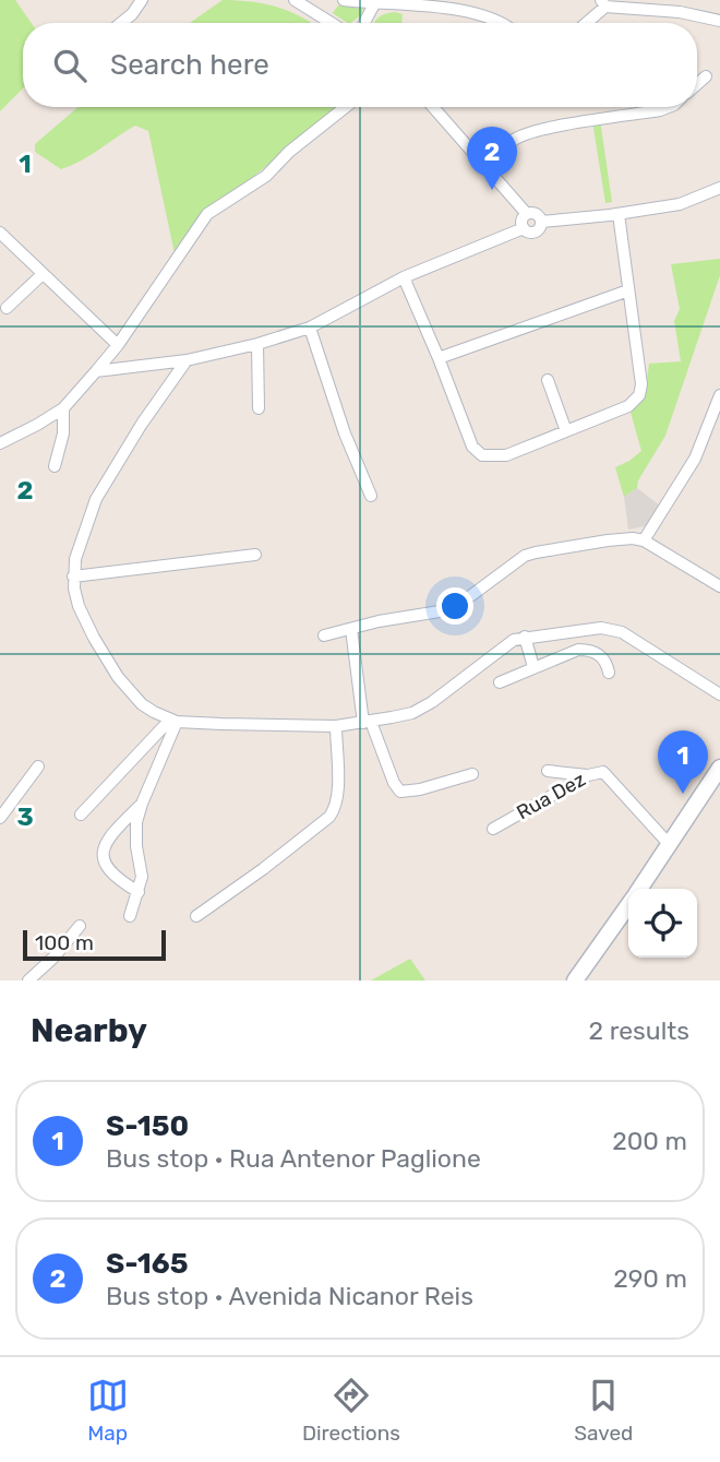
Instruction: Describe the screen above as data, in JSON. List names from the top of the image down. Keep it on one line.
{"streets":{"street":["Rua Dez"]},"scale_bar":"100 m","page":{"search":"Search here","pins":["2","1"],"scale":"100 m","heading":["Nearby","2 results"],"list":[{"mark":"1","name":"S-150","note":"Bus stop · Rua Antenor Paglione","value":"200 m"},{"mark":"2","name":"S-165","note":"Bus stop · Avenida Nicanor Reis","value":"290 m"}],"nav":["Map","Directions","Saved"]},"grid":{"rows":["1","2","3"]}}
